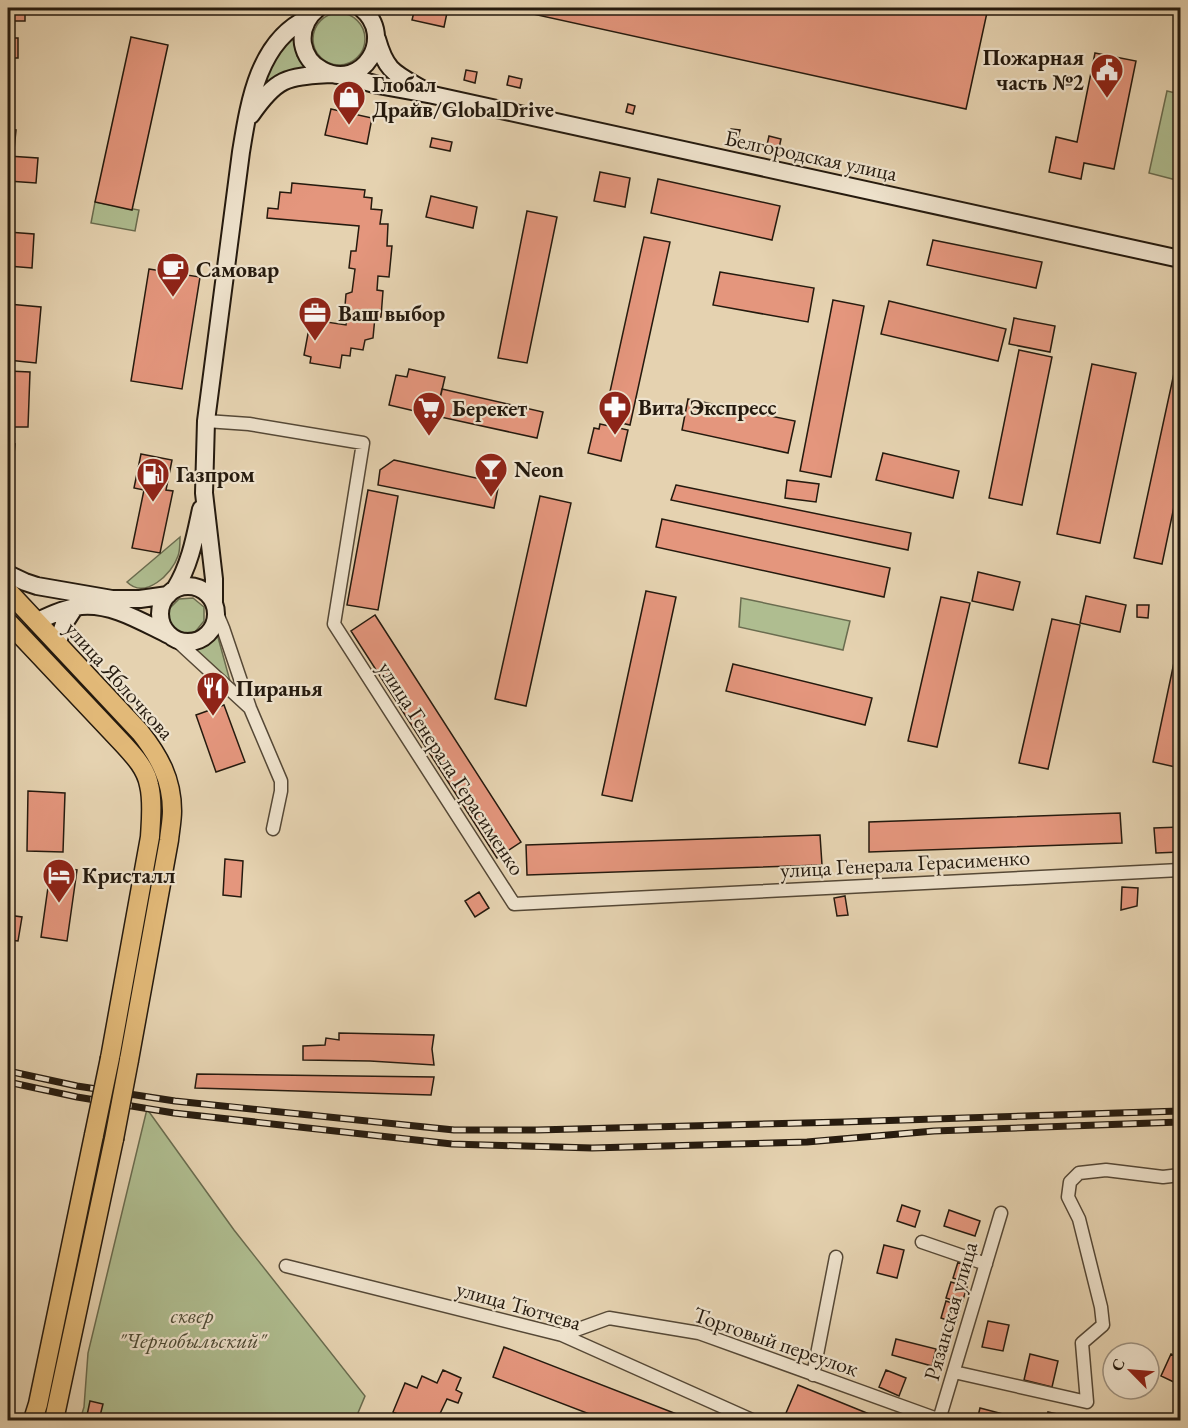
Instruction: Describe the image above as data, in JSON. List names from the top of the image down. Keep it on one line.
{"streets":{"main road":["Белгородская улица","улица Яблочкова"],"street":["улица Генерала Герасименко","улица Тютчева","Рязанская улица","Торговый переулок"]},"crossings":[["улица Тютчева","Торговый переулок"],["Рязанская улица","Торговый переулок"]],"parks":["сквер \"Чернобыльский\""],"places":{"public building":["Пожарная часть №2"],"shop":["Глобал Драйв/GlobalDrive"],"cafe":["Самовар"],"office":["Ваш выбор"],"pharmacy":["Вита Экспресс"],"supermarket":["Берекет"],"bar":["Neon"],"fuel station":["Газпром"],"restaurant":["Пиранья"],"hotel":["Кристалл"]},"north":"top left"}
